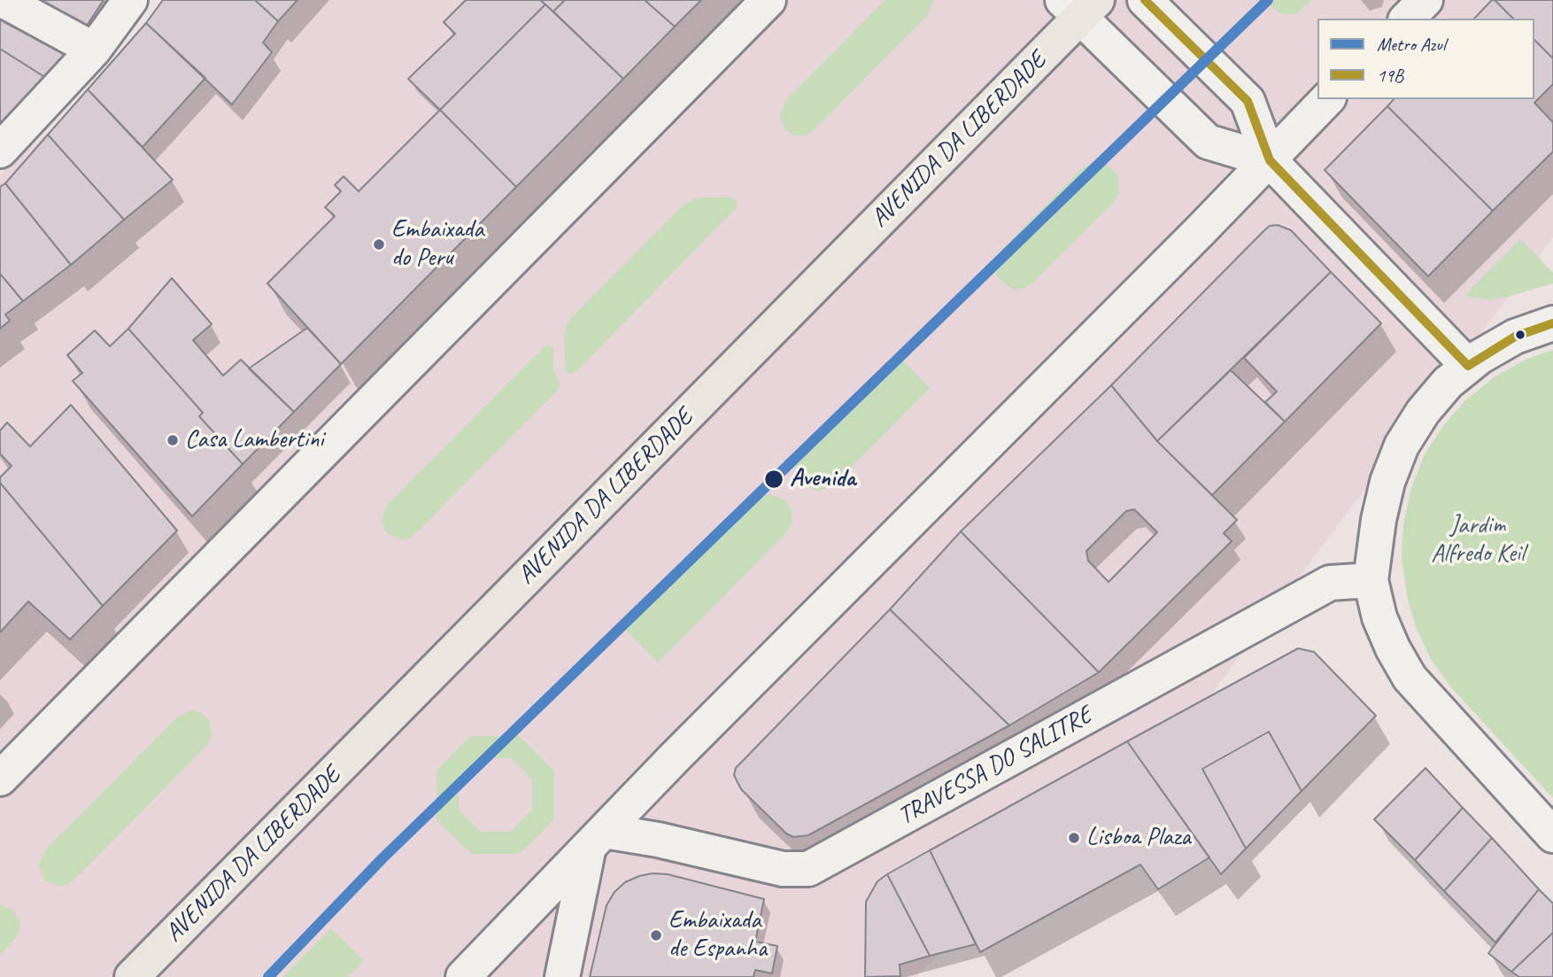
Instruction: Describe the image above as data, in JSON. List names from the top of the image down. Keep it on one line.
{"streets":{"main road":["AVENIDA DA LIBERDADE"],"street":["TRAVESSA DO SALITRE"]},"parks":["Jardim Alfredo Keil"],"places":["Embaixada do Peru","Casa Lambertini","Avenida","Lisboa Plaza","Embaixada de Espanha"],"lines":["metro line Azul","transit line 19B"],"legend":["Metro Azul","19B"]}
